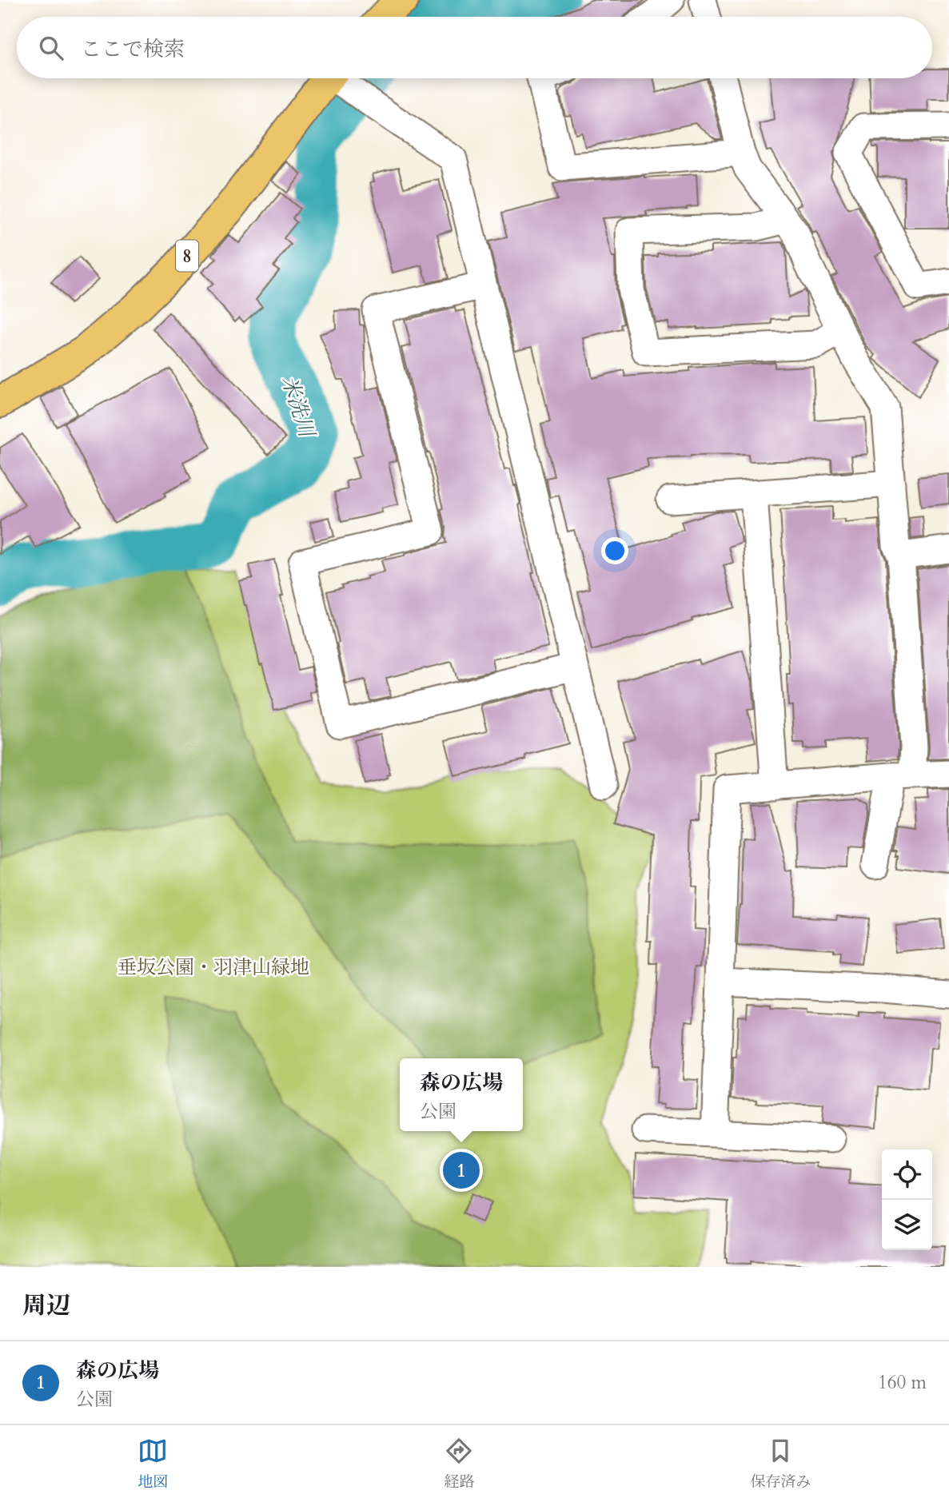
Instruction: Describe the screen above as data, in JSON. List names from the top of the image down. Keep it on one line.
{"streets":{"main road":["8"]},"water":["米洗川"],"parks":["垂坂公園・羽津山緑地"],"page":{"search":"ここで検索","popup":["森の広場","公園"],"pins":"1","heading":"周辺","list":[{"mark":"1","name":"森の広場","note":"公園","value":"160 m"}],"nav":["地図","経路","保存済み"]}}
